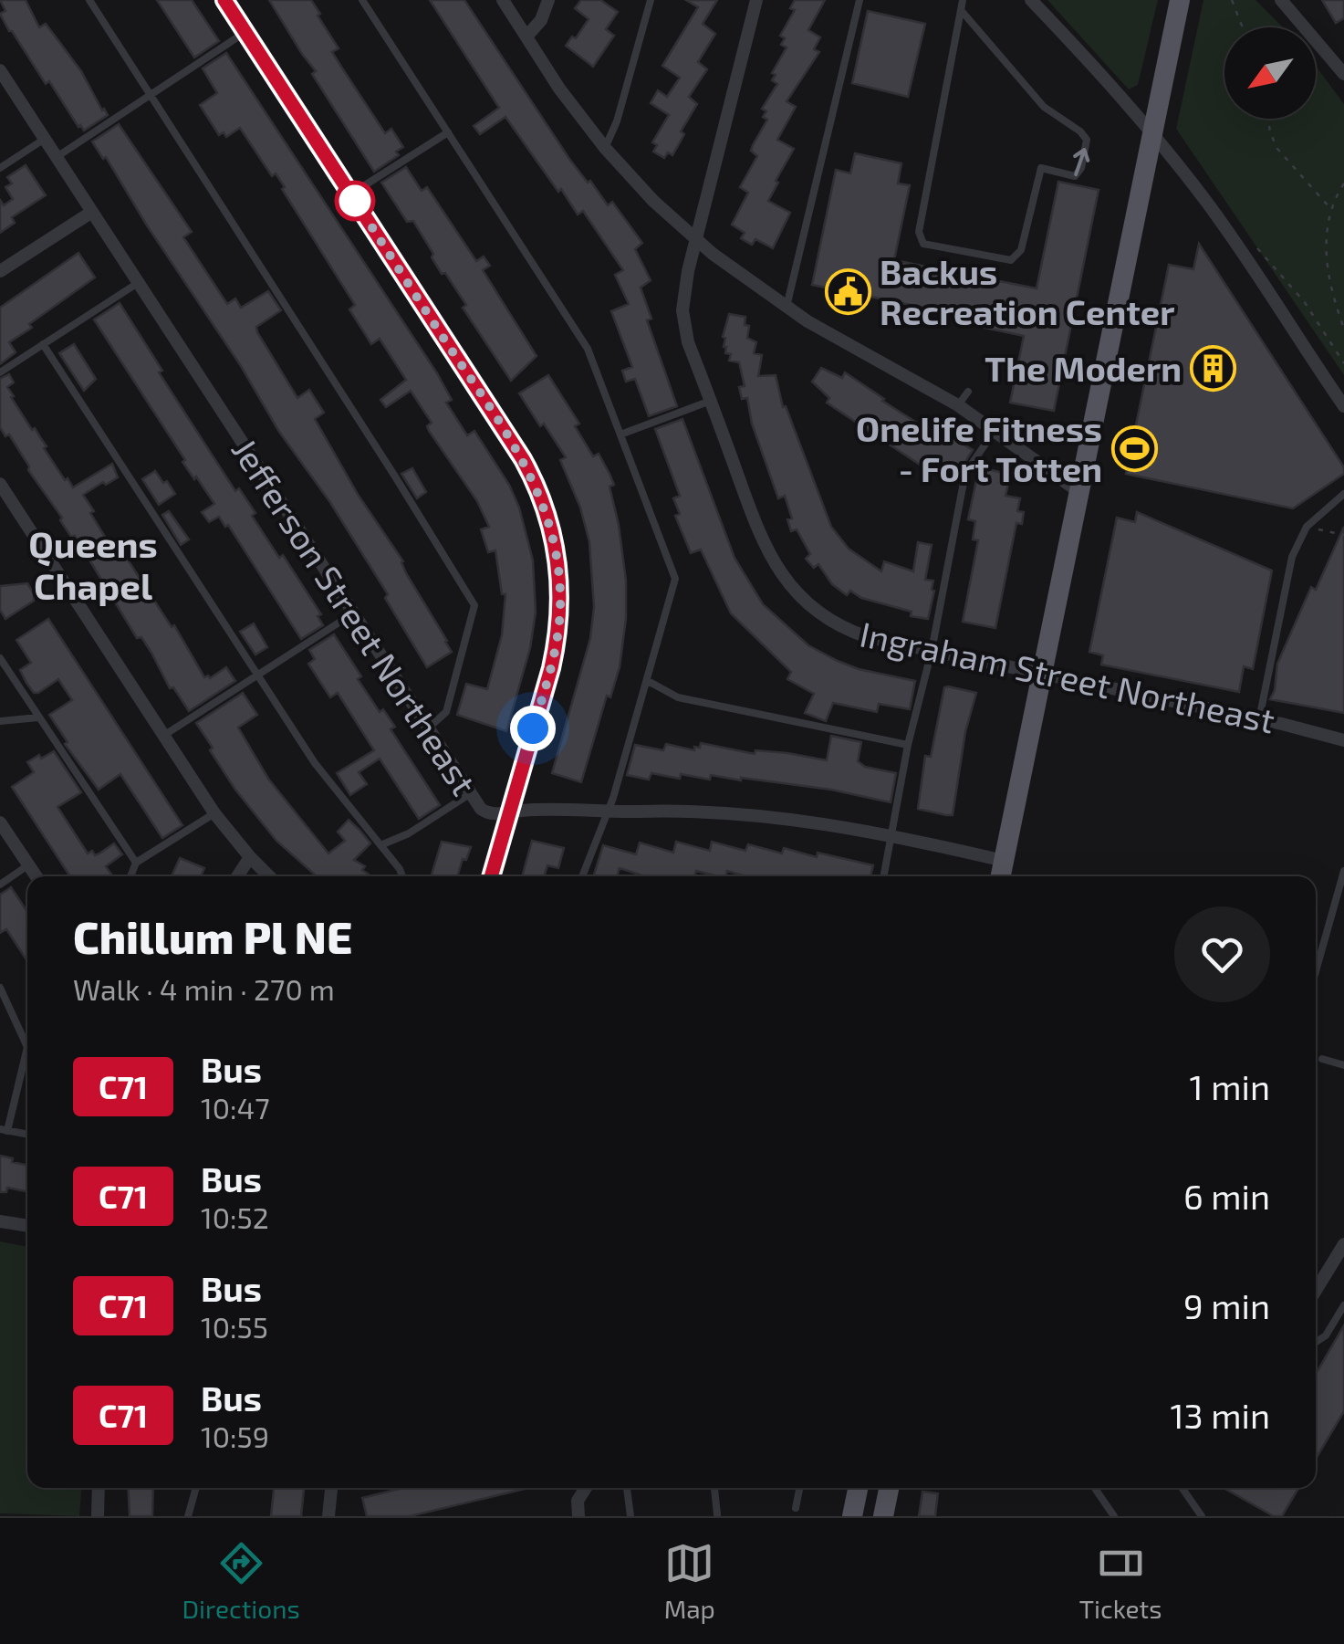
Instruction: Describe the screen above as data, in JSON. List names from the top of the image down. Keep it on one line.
{"streets":{"street":["Jefferson Street Northeast","Ingraham Street Northeast"]},"districts":["Queens Chapel"],"places":{"public building":["Backus Recreation Center"],"building":["The Modern"],"sports":["Onelife Fitness - Fort Totten"]},"lines":["bus line C71"],"north":"bottom left","page":{"heading":["Chillum Pl NE","Walk · 4 min · 270 m"],"list":[{"mark":"C71","name":"Bus","note":"10:47","value":"1 min"},{"mark":"C71","name":"Bus","note":"10:52","value":"6 min"},{"mark":"C71","name":"Bus","note":"10:55","value":"9 min"},{"mark":"C71","name":"Bus","note":"10:59","value":"13 min"}],"tabs":["Directions","Map","Tickets"]}}
